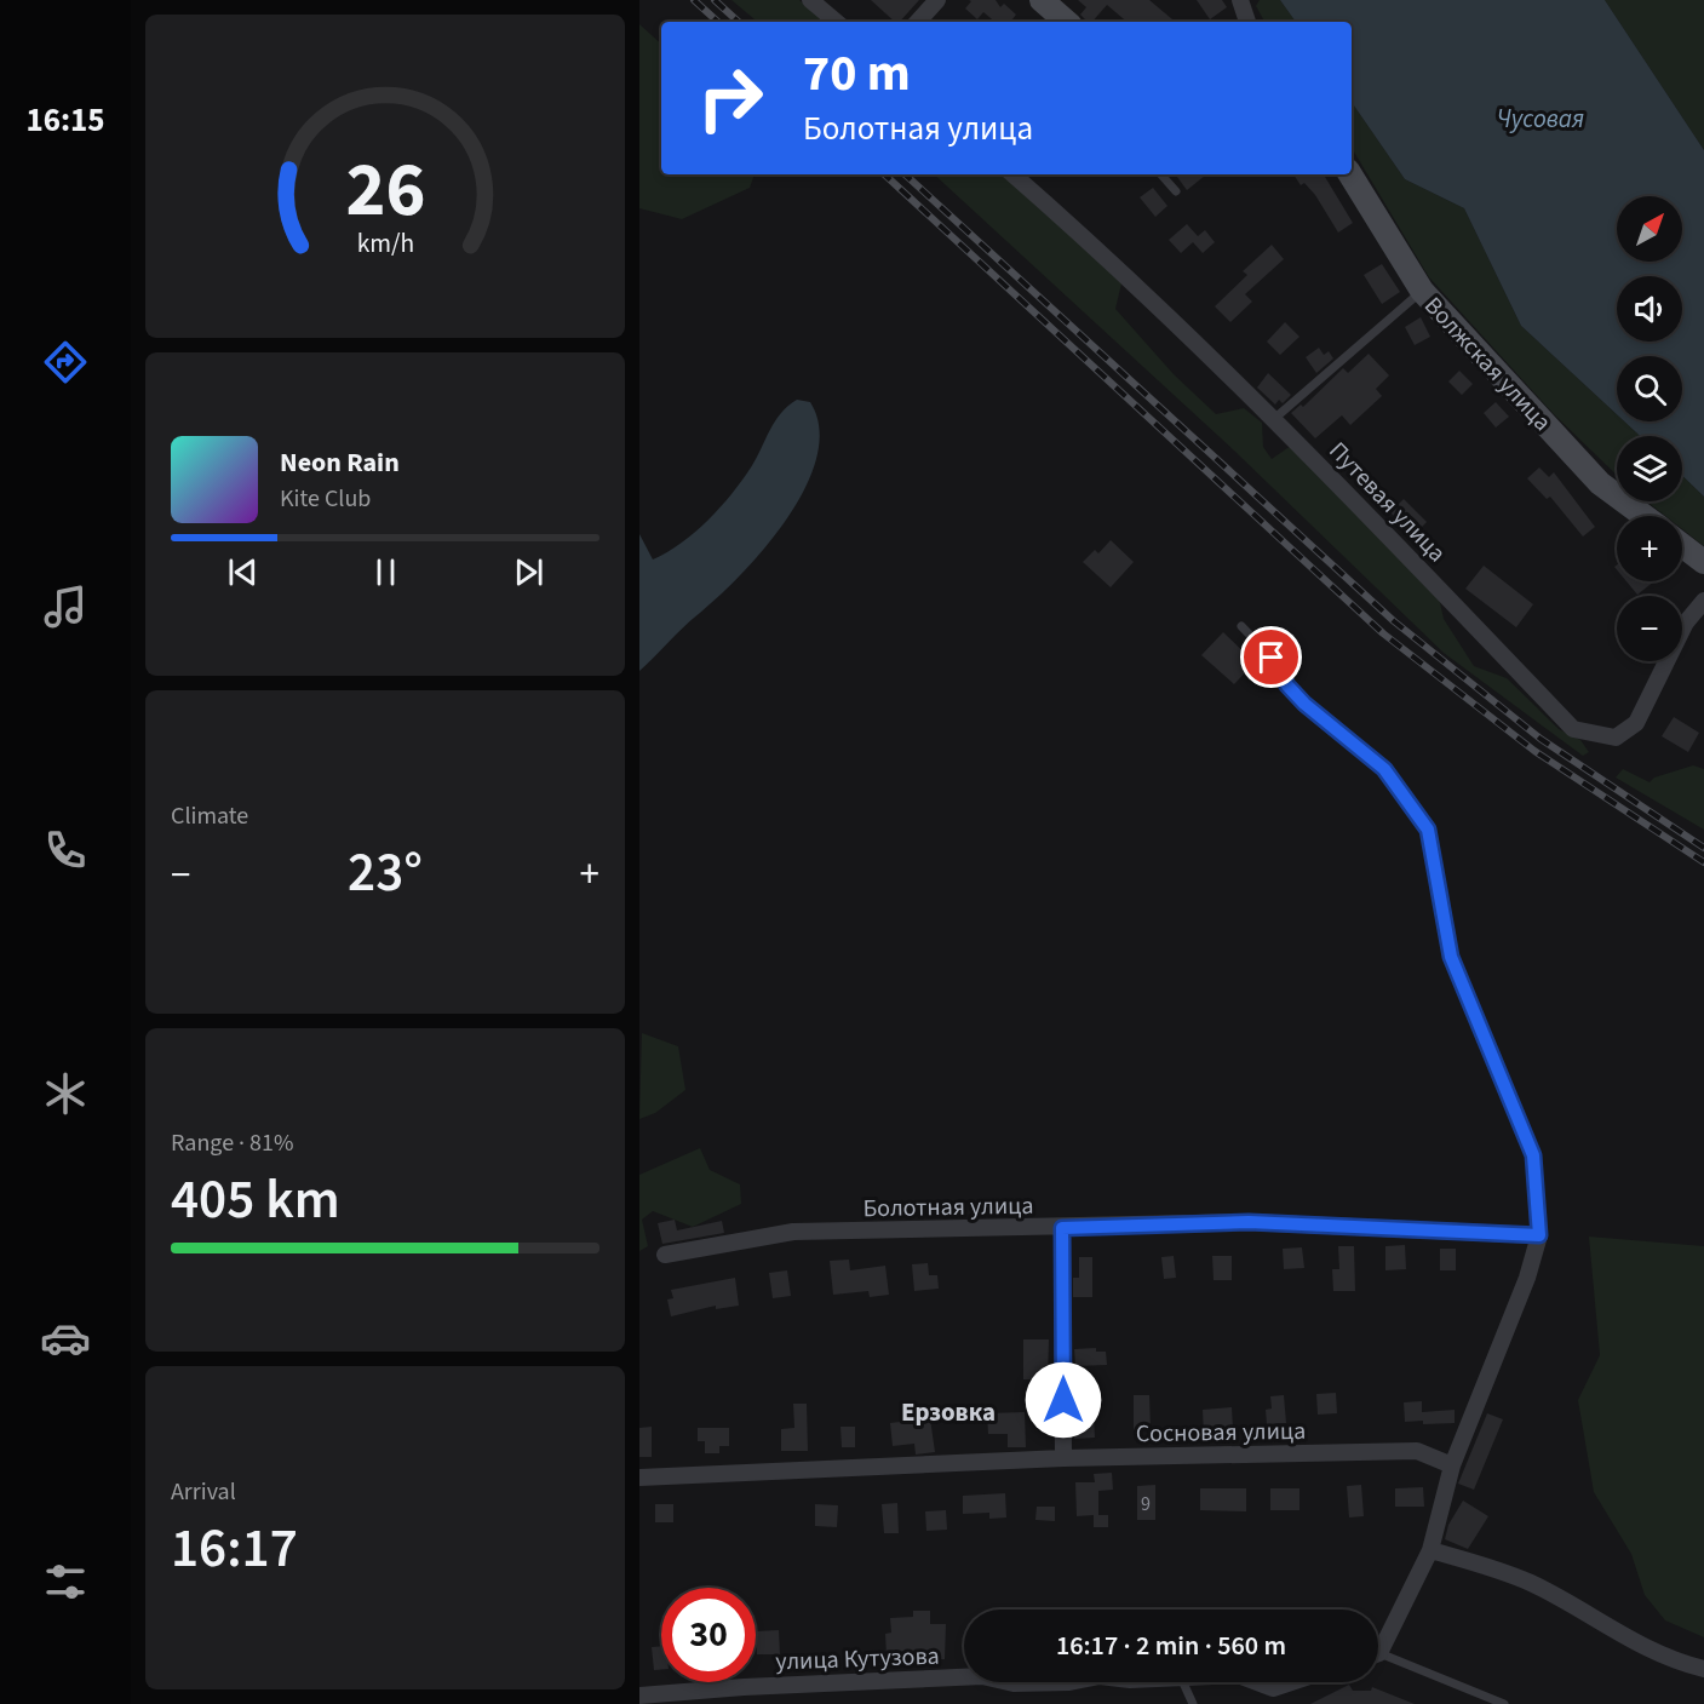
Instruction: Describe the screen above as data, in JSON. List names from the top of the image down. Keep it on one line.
{"streets":{"street":["Волжская улица","Путевая улица","Болотная улица","Сосновая улица","улица Кутузова"]},"districts":["Ерзовка"],"water":["Чусовая"],"house_numbers":["9"],"north":"top right","page":{"tabs":"16:15","turn":["70 m","Болотная улица"],"map_buttons":["+","−"],"song":["Neon Rain","Kite Club"],"tile":["Climate",["Range · 81%","405 km"],["Arrival","16:17"]],"heat":["−","23°","+"],"limit":"30","trip":"16:17 · 2 min · 560 m","gauge":["26","km/h"]}}
